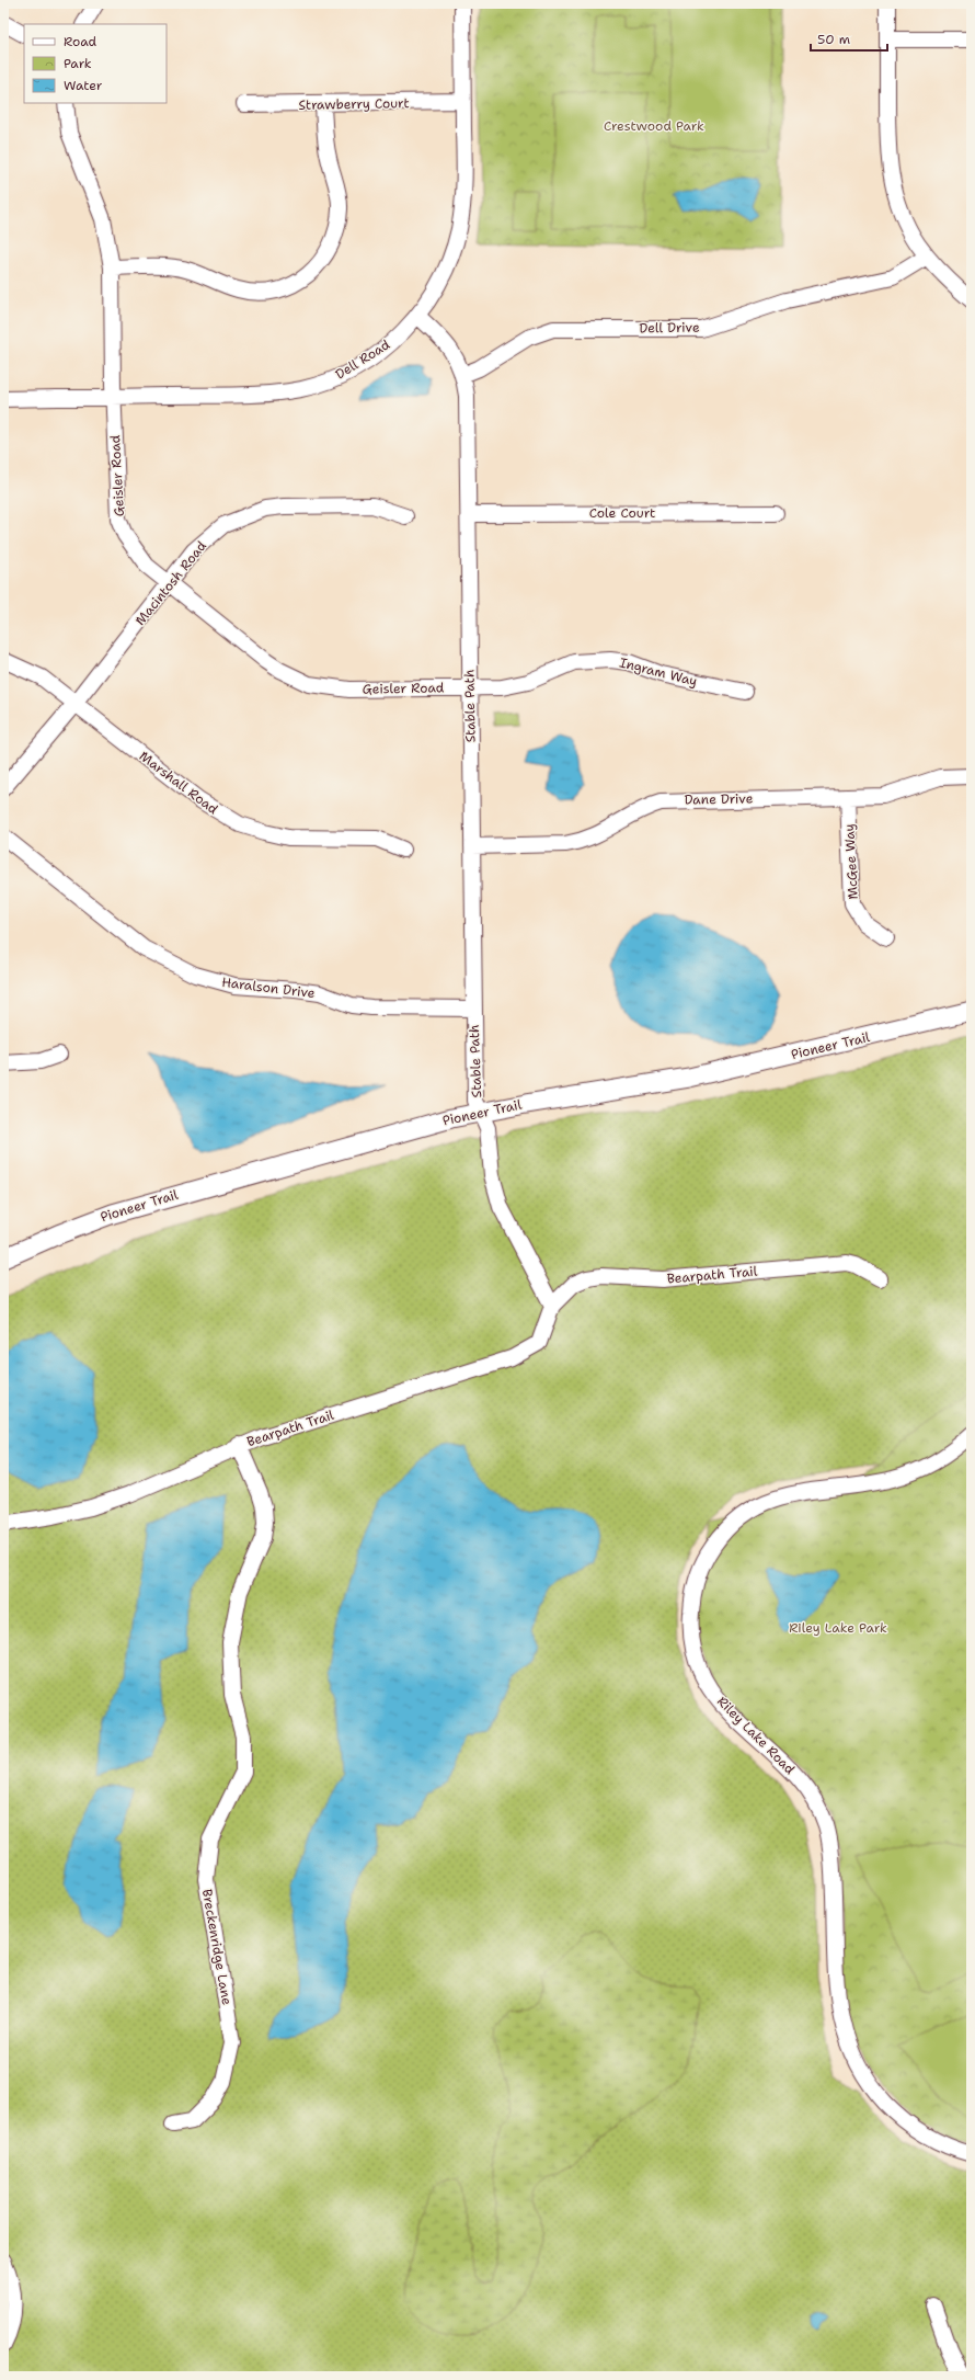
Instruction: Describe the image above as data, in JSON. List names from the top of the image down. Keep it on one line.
{"streets":{"main road":["Pioneer Trail"],"street":["Strawberry Court","Dell Drive","Dell Road","Geisler Road","Cole Court","Macintosh Road","Ingram Way","Stable Path","Marshall Road","Dane Drive","McGee Way","Haralson Drive","Bearpath Trail","Riley Lake Road","Breckenridge Lane"]},"crossings":[["Strawberry Court","Dell Road"],["Dell Drive","Stable Path"],["Dell Road","Geisler Road"],["Dell Road","Stable Path"],["Geisler Road","Macintosh Road"],["Geisler Road","Ingram Way"],["Geisler Road","Stable Path"],["Cole Court","Stable Path"],["Macintosh Road","Marshall Road"],["Ingram Way","Stable Path"],["Stable Path","Dane Drive"],["Stable Path","Haralson Drive"],["Stable Path","Pioneer Trail"],["Dane Drive","McGee Way"],["Bearpath Trail","Breckenridge Lane"]],"parks":["Crestwood Park","Riley Lake Park"],"legend":["Road","Park","Water"],"scale_bar":"50 m"}
